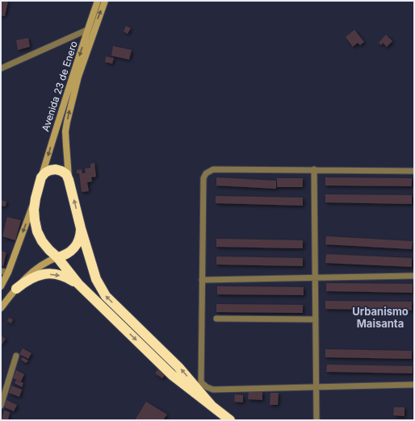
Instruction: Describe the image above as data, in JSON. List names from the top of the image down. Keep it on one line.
{"streets":{"main road":["Avenida 23 de Enero"]},"districts":["Urbanismo Maisanta"]}
